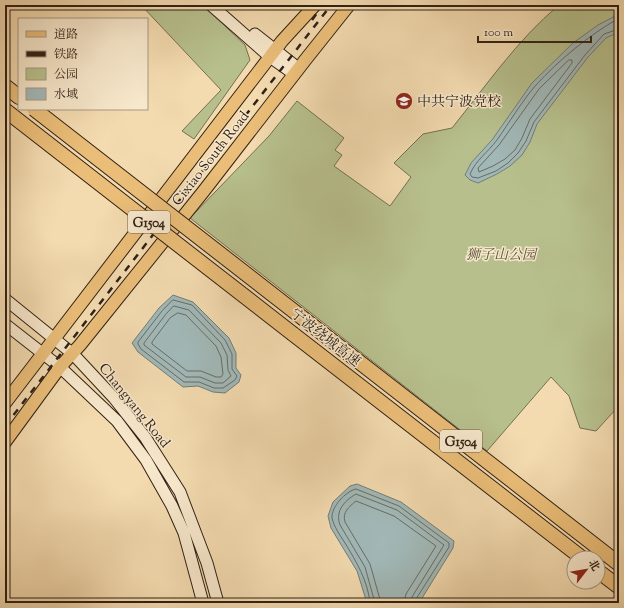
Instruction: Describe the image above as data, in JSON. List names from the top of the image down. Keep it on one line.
{"streets":{"highway":["G1504","宁波绕城高速"],"main road":["Cixiao South Road","Changyang Road"]},"crossings":[["Cixiao South Road","Changyang Road"]],"parks":["狮子山公园"],"places":{"school or university":["中共宁波党校"]},"legend":["道路","铁路","公园","水域"],"scale_bar":"100 m","north":"top right"}
